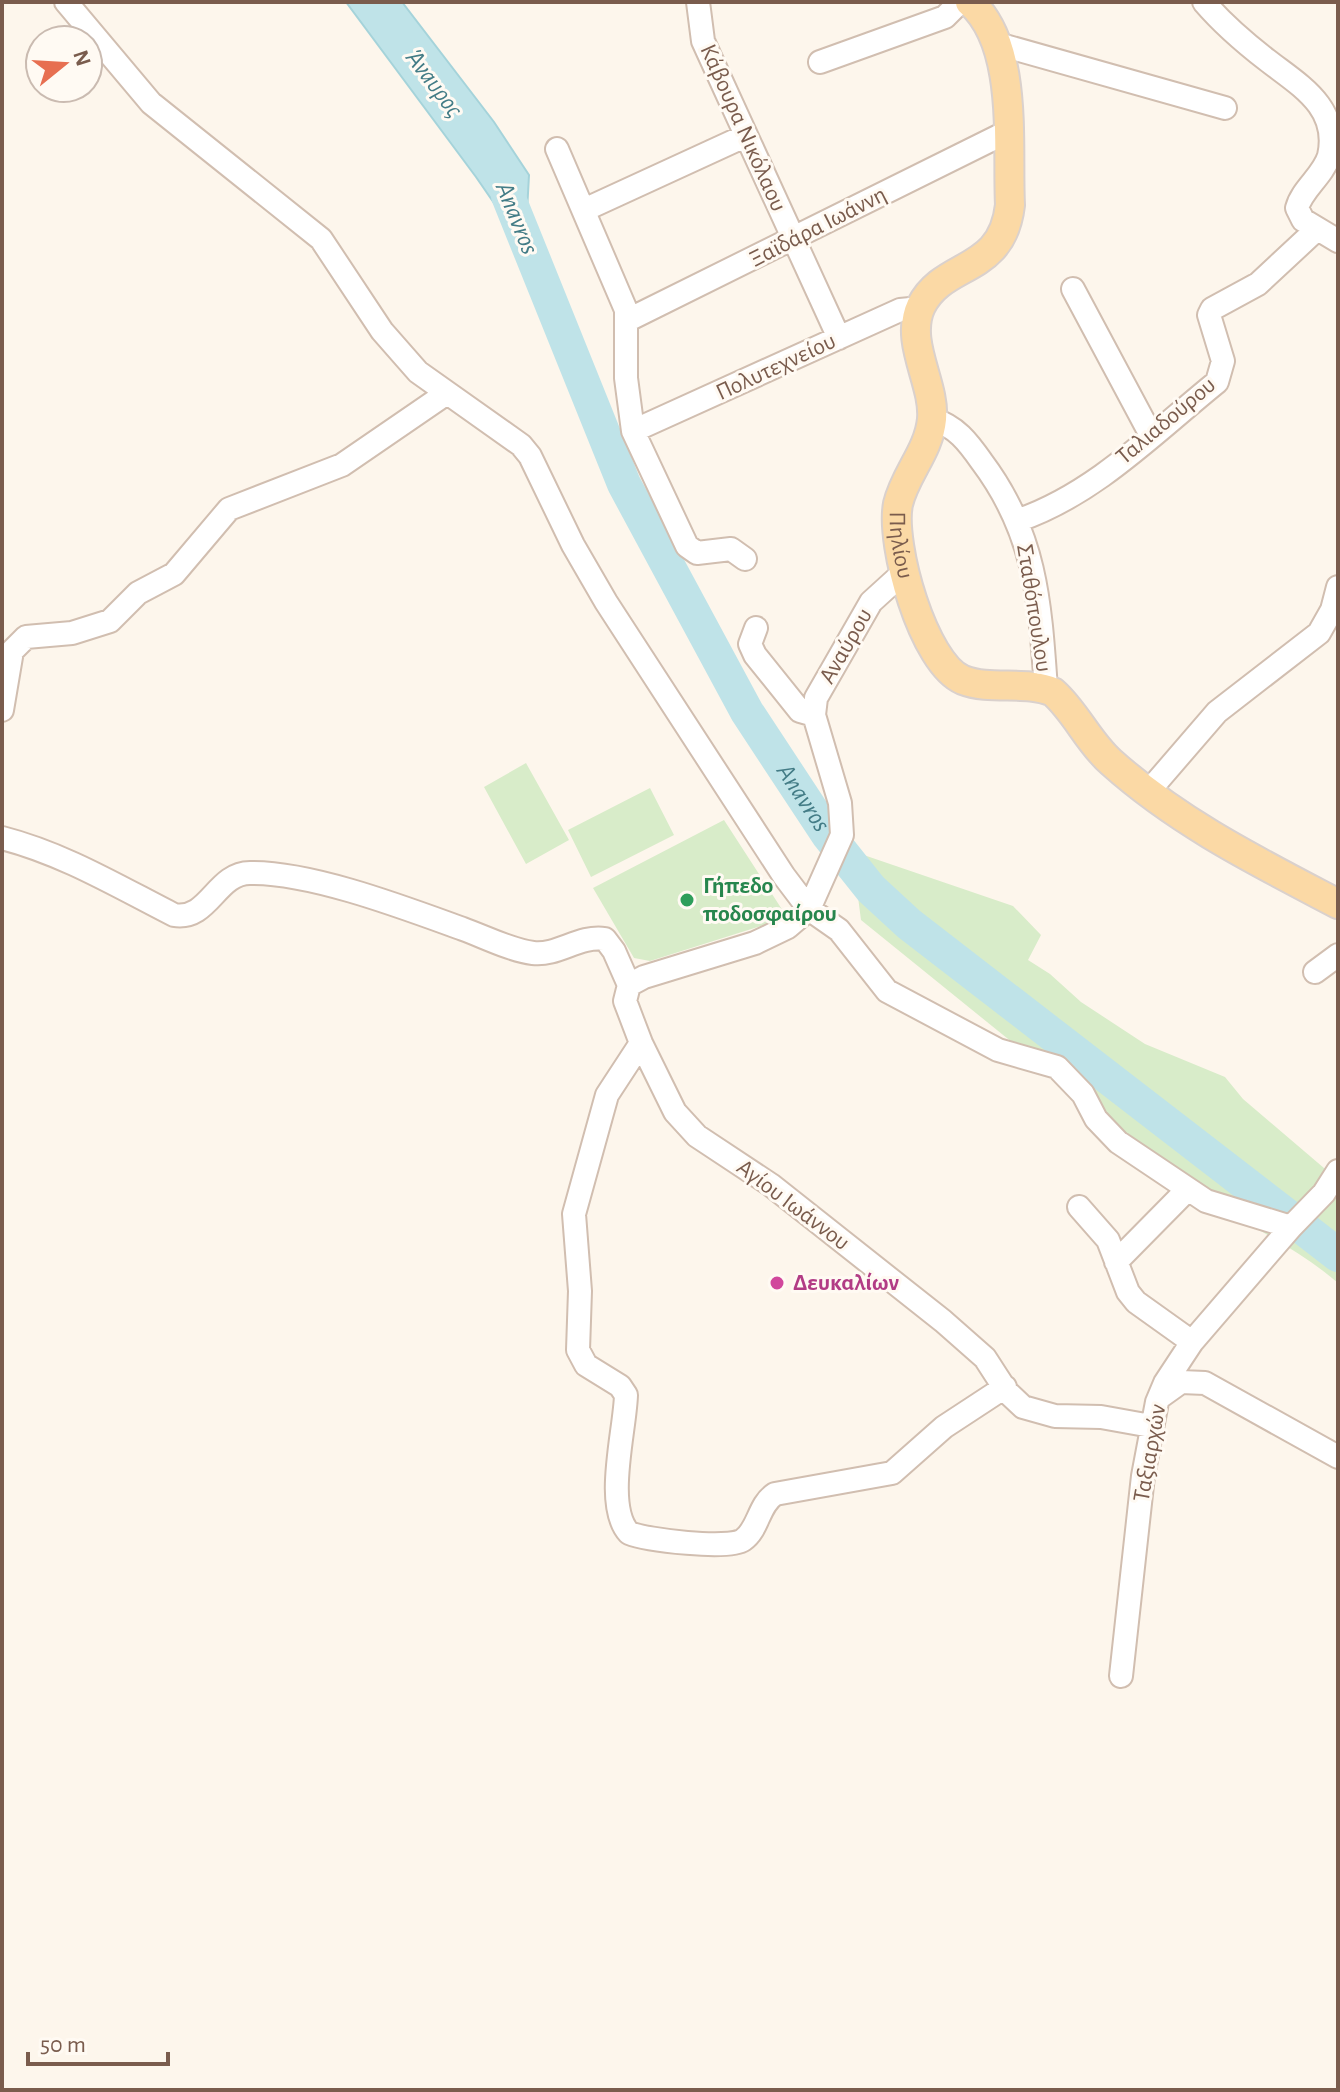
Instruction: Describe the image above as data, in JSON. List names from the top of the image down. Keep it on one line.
{"streets":{"main road":["Πηλίου"],"street":["Κάβουρα Νικόλαου","Ξαϊδάρα Ιωάννη","Πολυτεχνείου","Ταλιαδούρου","Σταθόπουλου","Αναύρου","Αγίου Ιωάννου","Ταξιαρχών"]},"crossings":[["Κάβουρα Νικόλαου","Ξαϊδάρα Ιωάννη"],["Κάβουρα Νικόλαου","Πολυτεχνείου"],["Πολυτεχνείου","Πηλίου"],["Ταλιαδούρου","Σταθόπουλου"],["Πηλίου","Σταθόπουλου"],["Πηλίου","Αναύρου"],["Αναύρου","Αγίου Ιωάννου"],["Αγίου Ιωάννου","Ταξιαρχών"]],"water":["Άναυρος","Anavros"],"places":["Γήπεδο ποδοσφαίρου","Δευκαλίων"],"scale_bar":"50 m","north":"right"}
